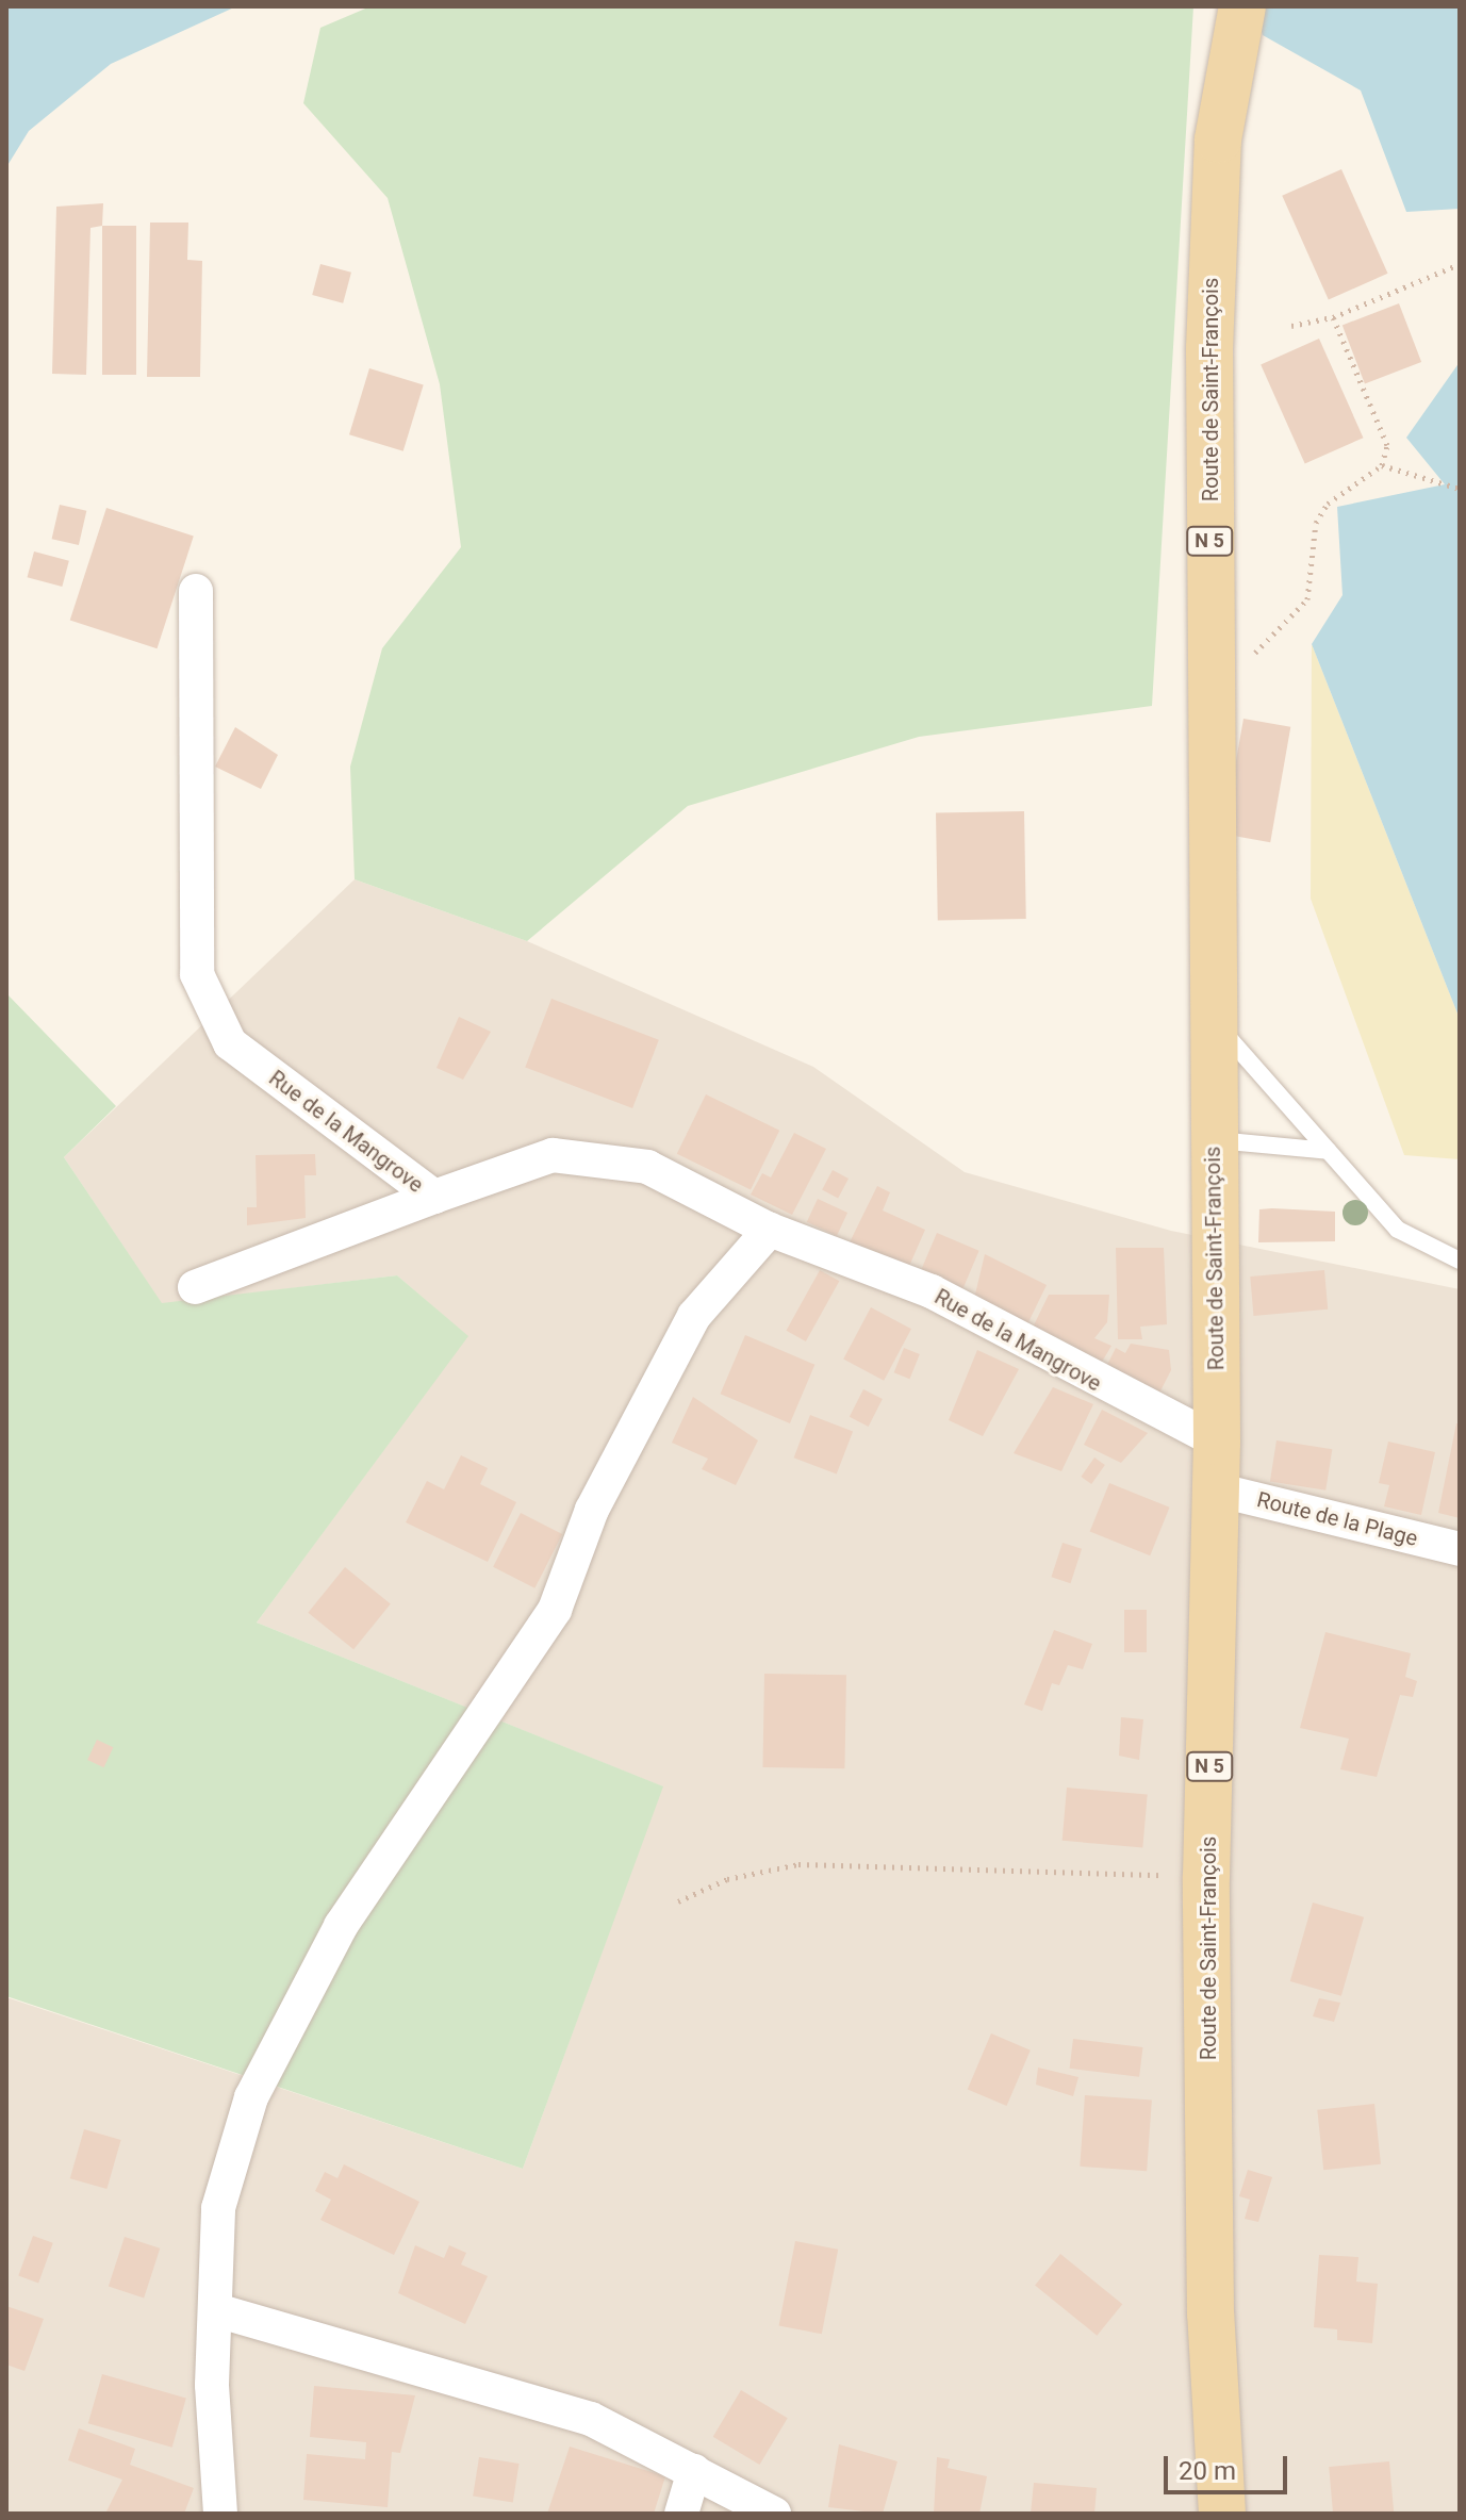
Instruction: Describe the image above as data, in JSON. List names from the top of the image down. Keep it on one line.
{"streets":{"main road":["Route de Saint-François","N 5"],"street":["Rue de la Mangrove","Route de la Plage"]},"crossings":[["Route de Saint-François","Rue de la Mangrove"],["Route de Saint-François","Route de la Plage"]],"scale_bar":"20 m"}
